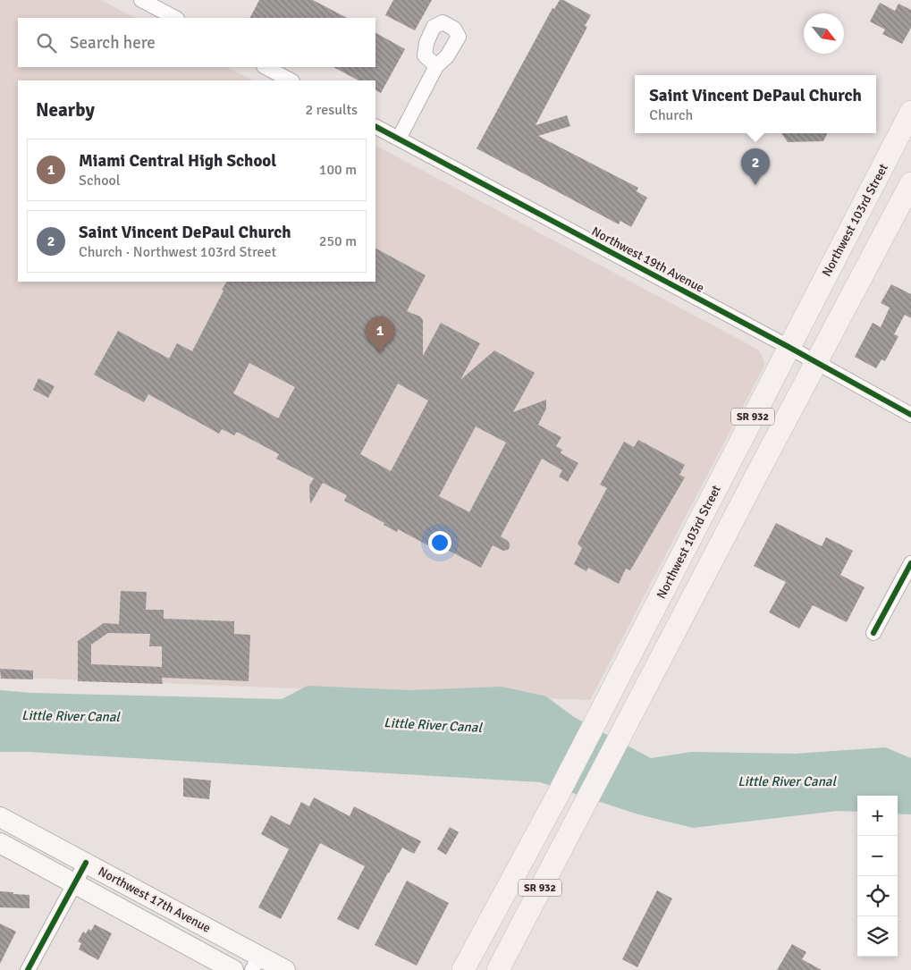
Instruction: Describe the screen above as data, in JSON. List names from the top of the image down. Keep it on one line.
{"streets":{"main road":["Northwest 103rd Street","SR 932","Northwest 17th Avenue"],"street":["Northwest 19th Avenue"]},"crossings":[["Northwest 103rd Street","Northwest 19th Avenue"],["Northwest 19th Avenue","SR 932"]],"water":["Little River Canal"],"north":"bottom right","page":{"search":"Search here","popup":["Saint Vincent DePaul Church","Church"],"heading":["Nearby","2 results"],"list":[{"mark":"1","name":"Miami Central High School","note":"School","value":"100 m"},{"mark":"2","name":"Saint Vincent DePaul Church","note":"Church · Northwest 103rd Street","value":"250 m"}],"pins":["2","1"],"map_buttons":["+","−"]}}
